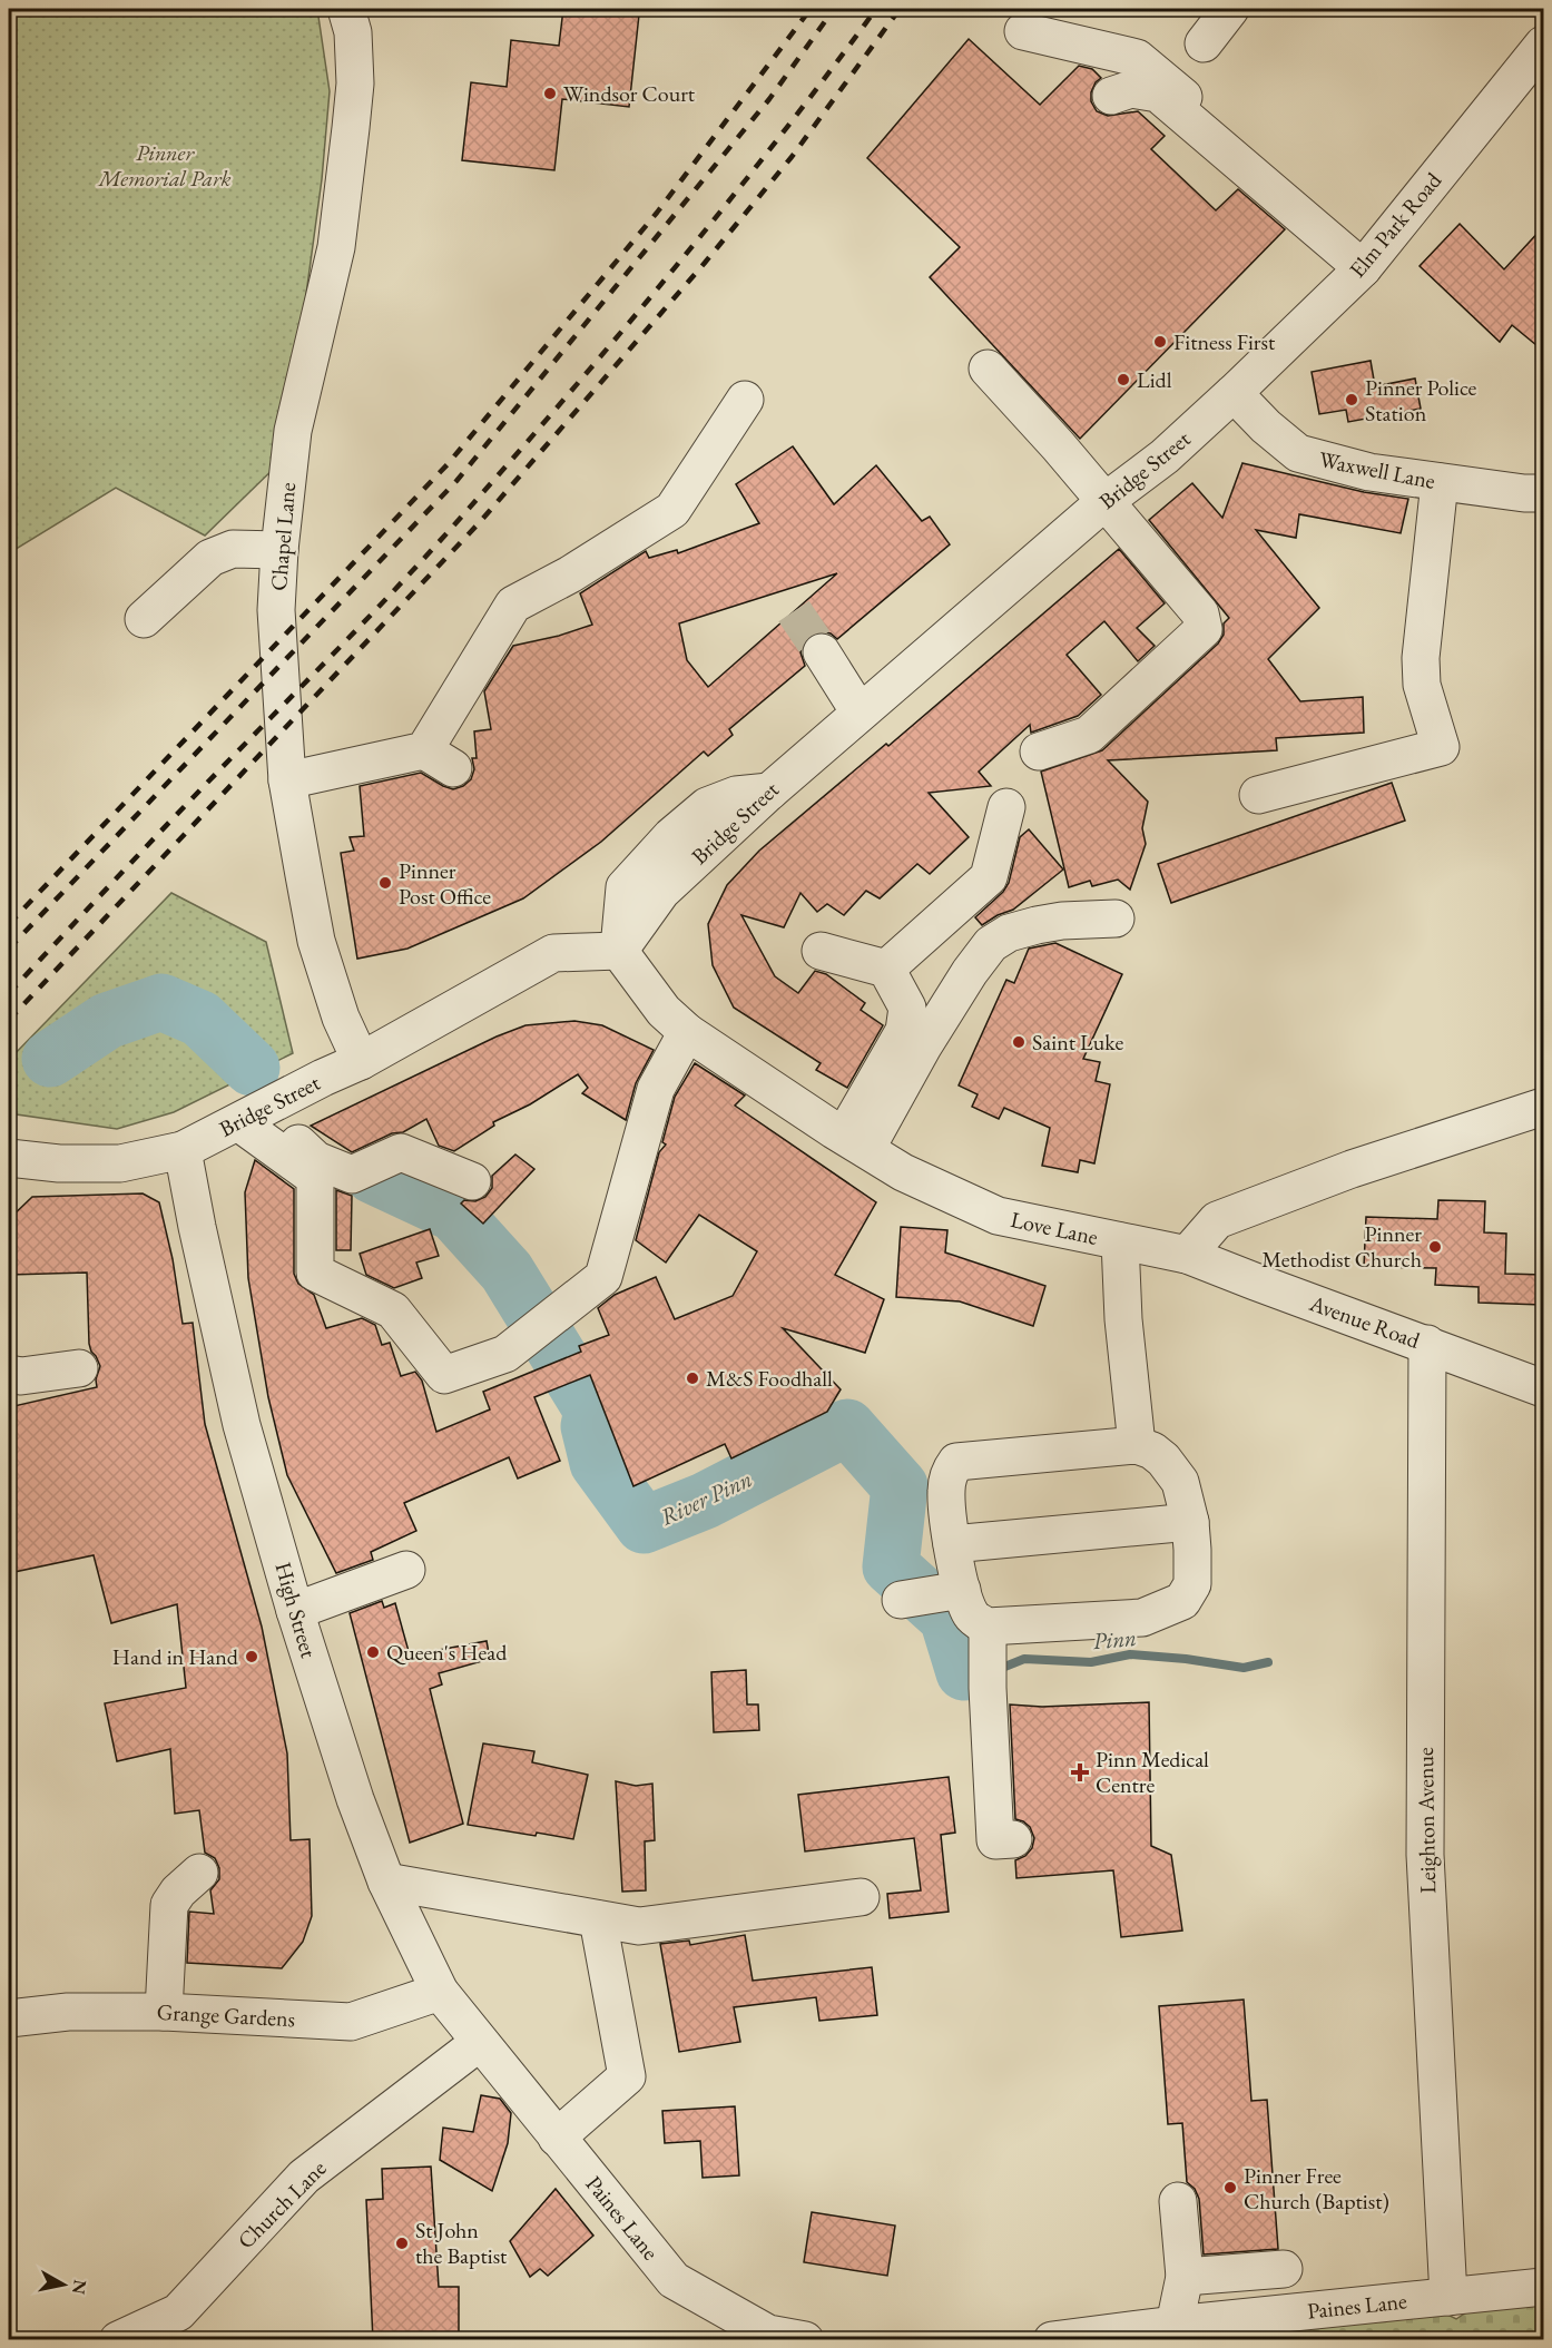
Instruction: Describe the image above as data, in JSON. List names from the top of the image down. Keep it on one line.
{"streets":{"street":["Elm Park Road","Bridge Street","Waxwell Lane","Chapel Lane","Love Lane","Avenue Road","High Street","Leighton Avenue","Grange Gardens","Church Lane","Paines Lane"]},"crossings":[["Elm Park Road","Bridge Street"],["Elm Park Road","Waxwell Lane"],["Bridge Street","Waxwell Lane"],["Bridge Street","Chapel Lane"],["Bridge Street","Love Lane"],["Bridge Street","High Street"],["Love Lane","Avenue Road"],["Avenue Road","Leighton Avenue"],["High Street","Grange Gardens"],["High Street","Church Lane"],["High Street","Paines Lane"],["Leighton Avenue","Paines Lane"],["Church Lane","Paines Lane"]],"water":["River Pinn","Pinn"],"parks":["Pinner Memorial Park"],"places":{"other":["Windsor Court","Fitness First","Lidl","Pinner Police Station","Pinner Post Office","Saint Luke","Pinner Methodist Church","M&S Foodhall","Queen's Head","Hand in Hand","Pinner Free Church (Baptist)","St John the Baptist"],"health":["Pinn Medical Centre"]},"north":"right"}
